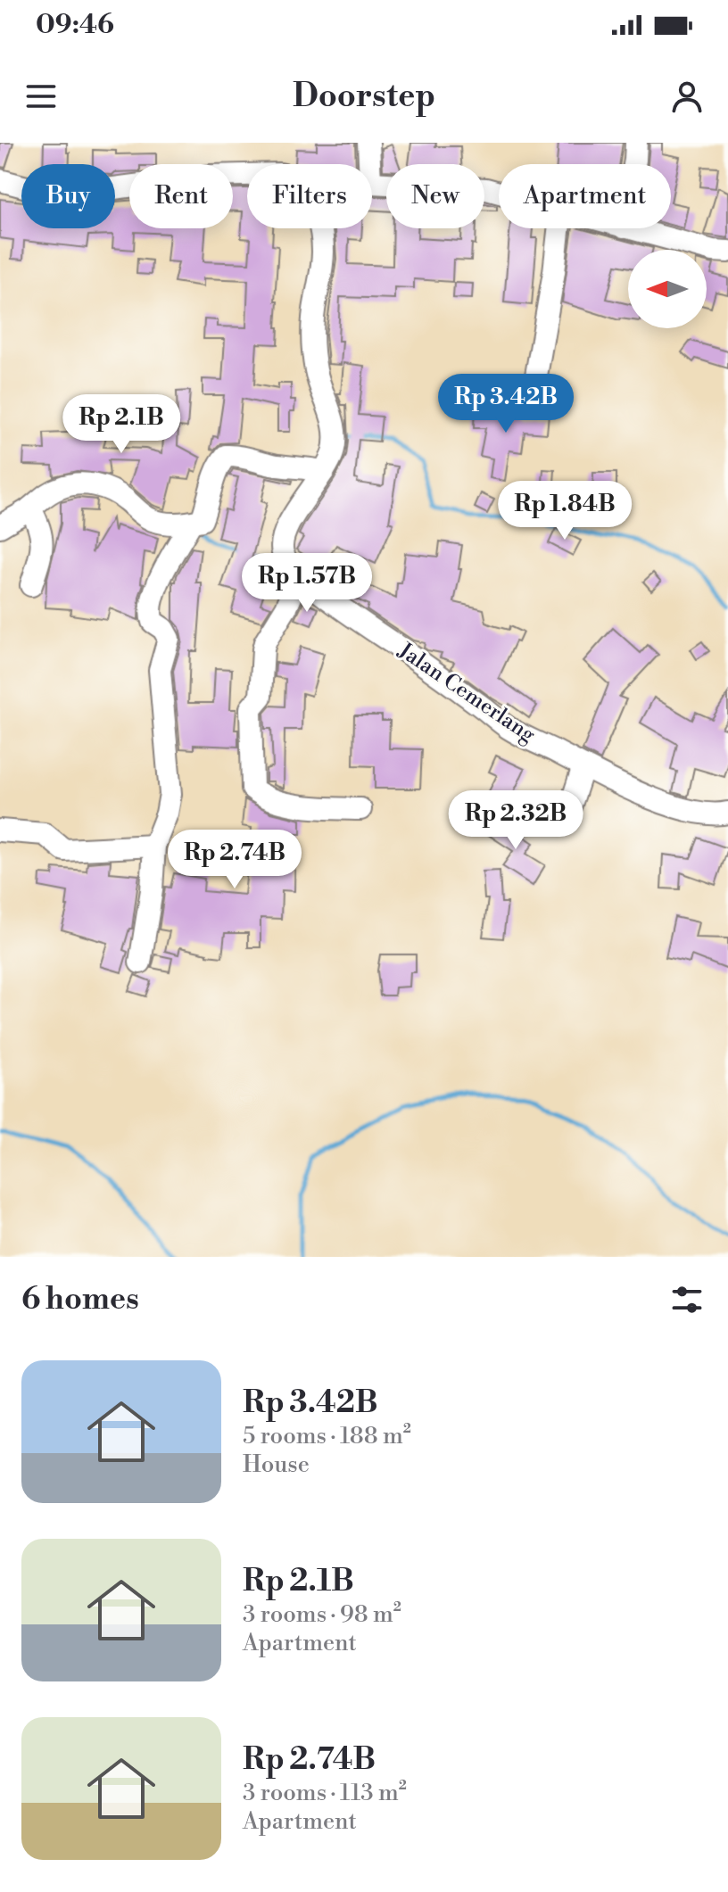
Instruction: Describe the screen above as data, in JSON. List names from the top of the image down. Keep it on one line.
{"streets":{"street":["Jalan Cemerlang"]},"north":"left","page":{"status":"09:46","header":"Doorstep","chip":["Buy","Rent","Filters","New","Apartment"],"price":["Rp 3.42B","Rp 2.1B","Rp 1.84B","Rp 1.57B","Rp 2.32B","Rp 2.74B"],"heading":"6 homes","list":[{"name":"Rp 3.42B","note":"5 rooms · 188 m² · House"},{"name":"Rp 2.1B","note":"3 rooms · 98 m² · Apartment"},{"name":"Rp 2.74B","note":"3 rooms · 113 m² · Apartment"}]}}
